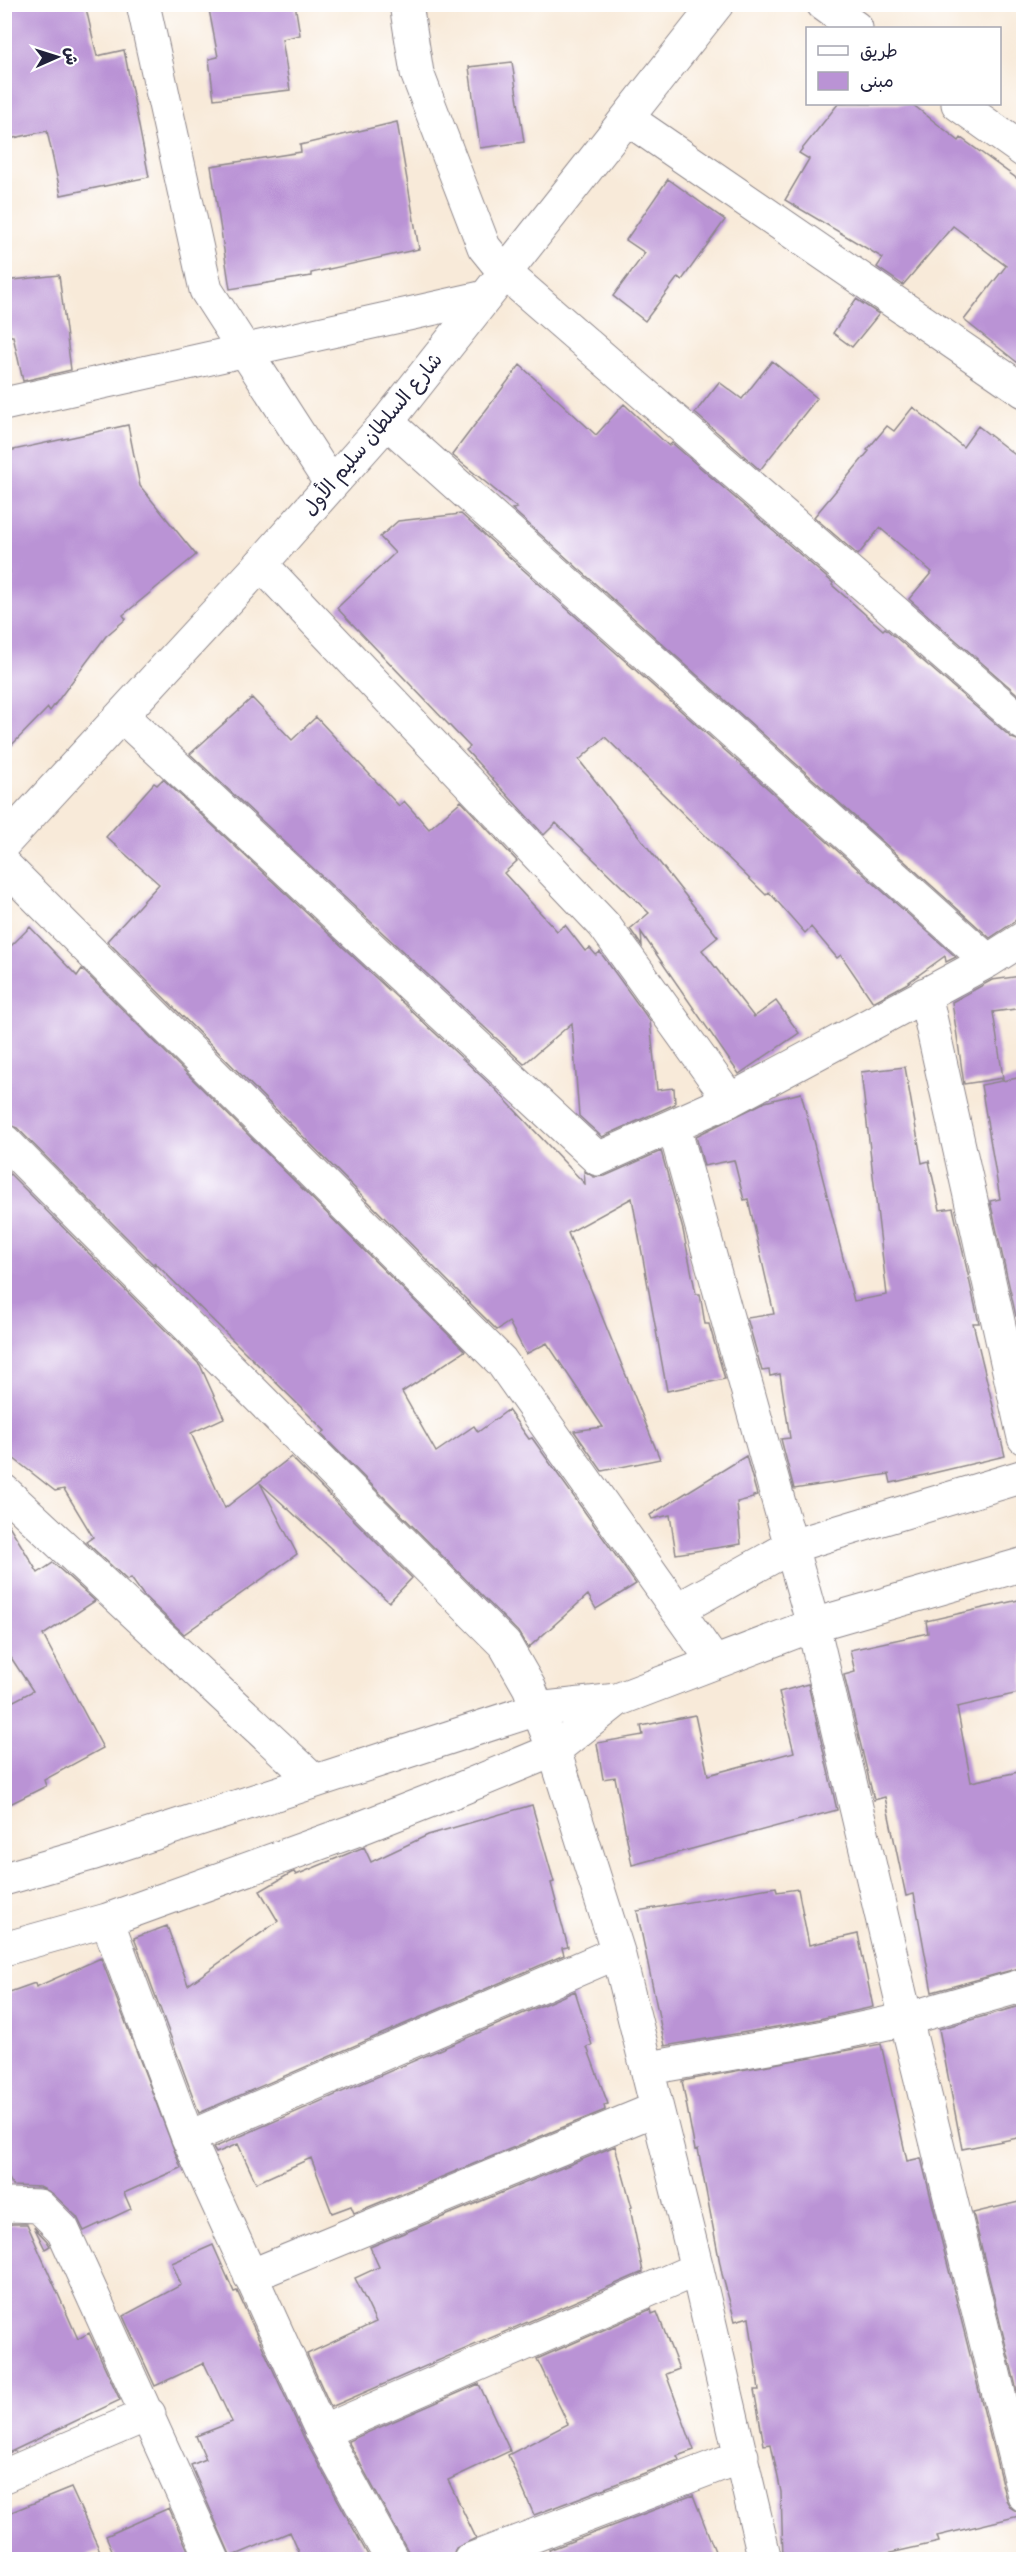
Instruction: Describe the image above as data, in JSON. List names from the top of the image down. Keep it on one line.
{"streets":{"street":["شارع السلطان سليم الأول"]},"legend":["طريق","مبنى"],"north":"right"}
